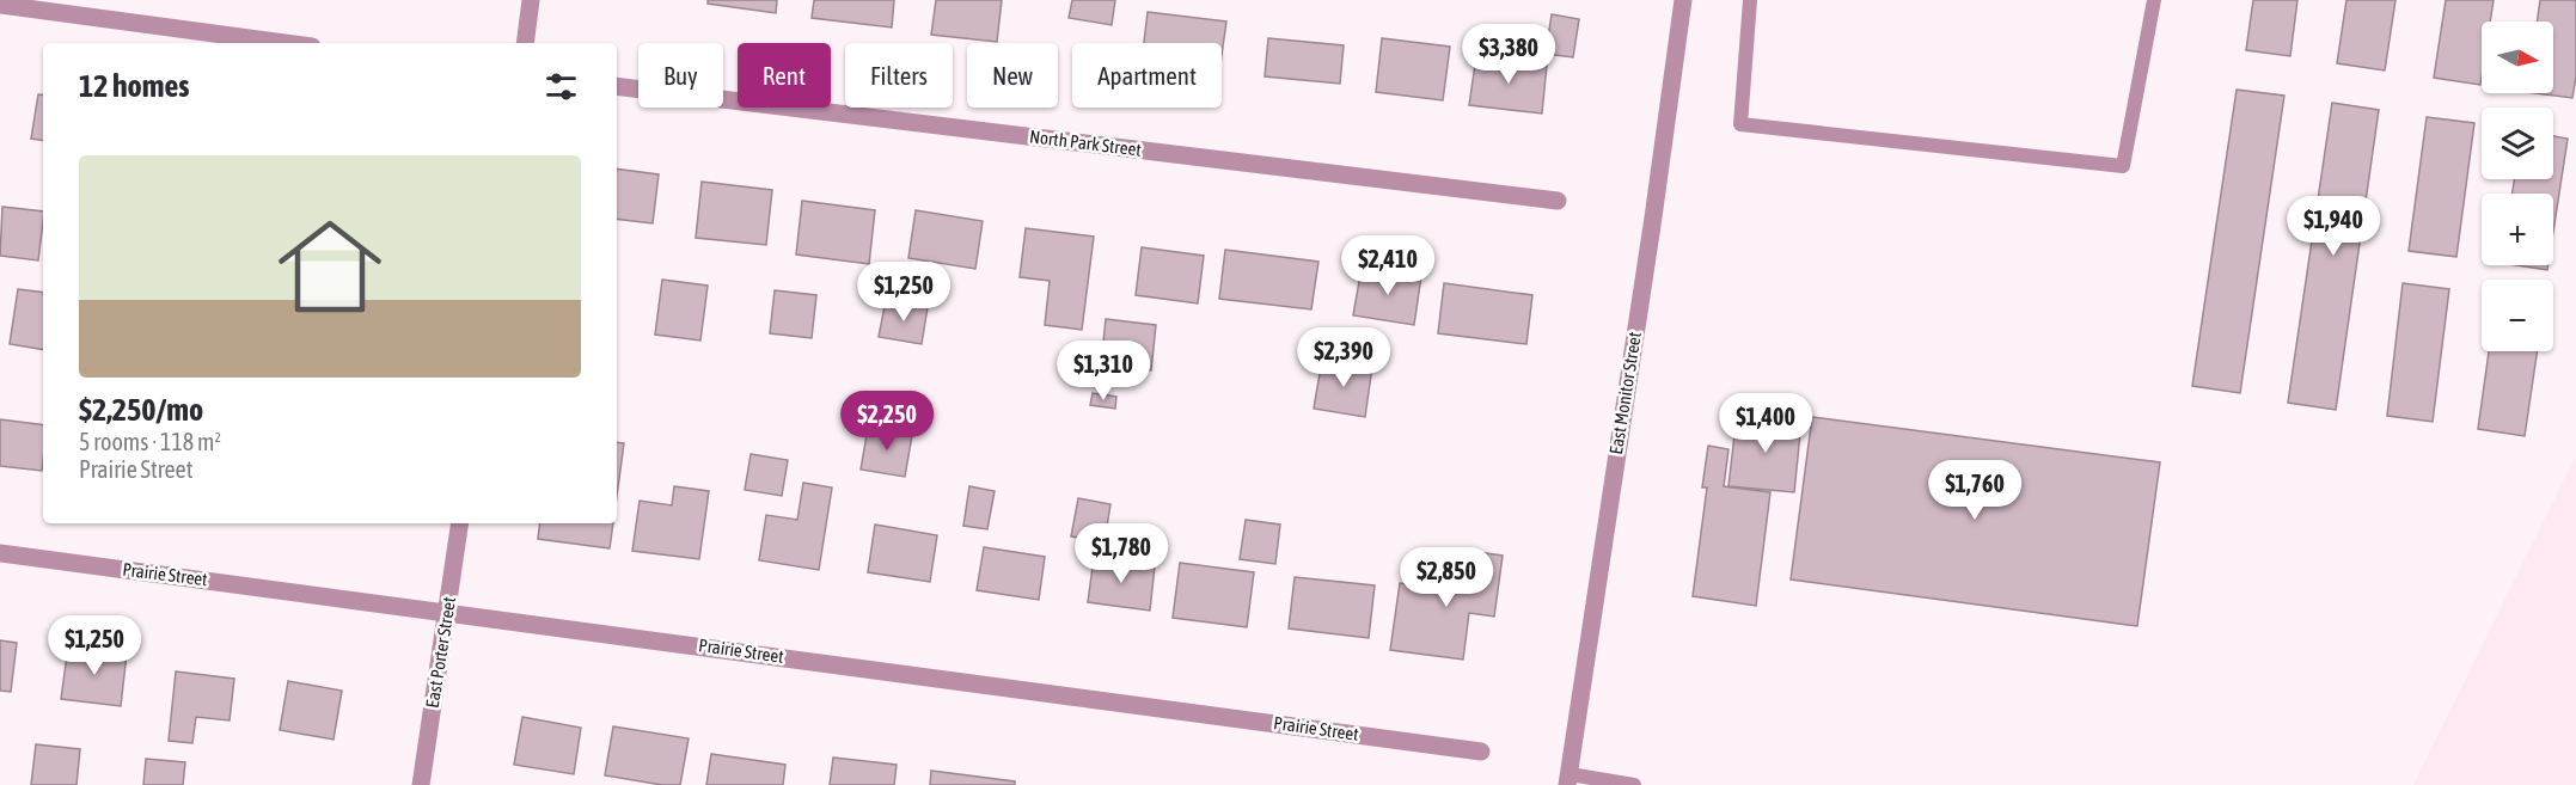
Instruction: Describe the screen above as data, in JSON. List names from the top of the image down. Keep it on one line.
{"streets":{"street":["North Park Street","East Monitor Street","Prairie Street","East Porter Street"]},"crossings":[["Prairie Street","East Porter Street"]],"north":"right","page":{"map_buttons":["+","−"],"price":["$3,380","$1,940","$2,410","$1,250","$2,390","$1,310","$2,250","$1,400","$1,760","$1,780","$2,850","$1,250"],"chip":["Buy","Rent","Filters","New","Apartment"],"heading":"12 homes","list":[{"name":"$2,250/mo","note":"5 rooms · 118 m² · Prairie Street"}]}}
